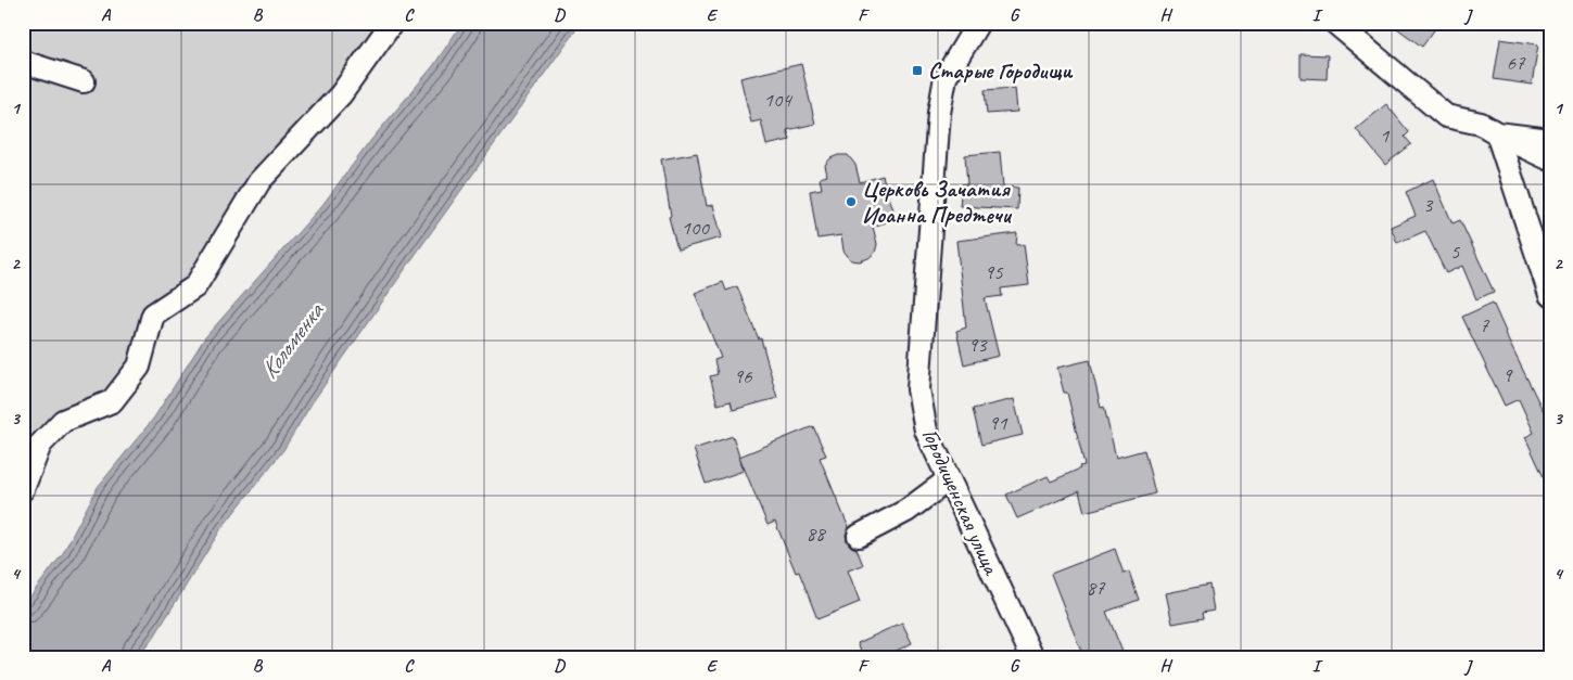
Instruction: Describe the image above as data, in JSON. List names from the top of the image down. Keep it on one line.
{"streets":{"street":["Городищенская улица"]},"water":["Коломенка"],"places":{"transit":["Старые Городищи"],"other":["Церковь Зачатия Иоанна Предтечи"]},"house_numbers":["67","104","1","3","100","5","95","7","93","9","96","91","88","87"],"grid":{"columns":["A","B","C","D","E","F","G","H","I","J"],"rows":["1","2","3","4"]}}
